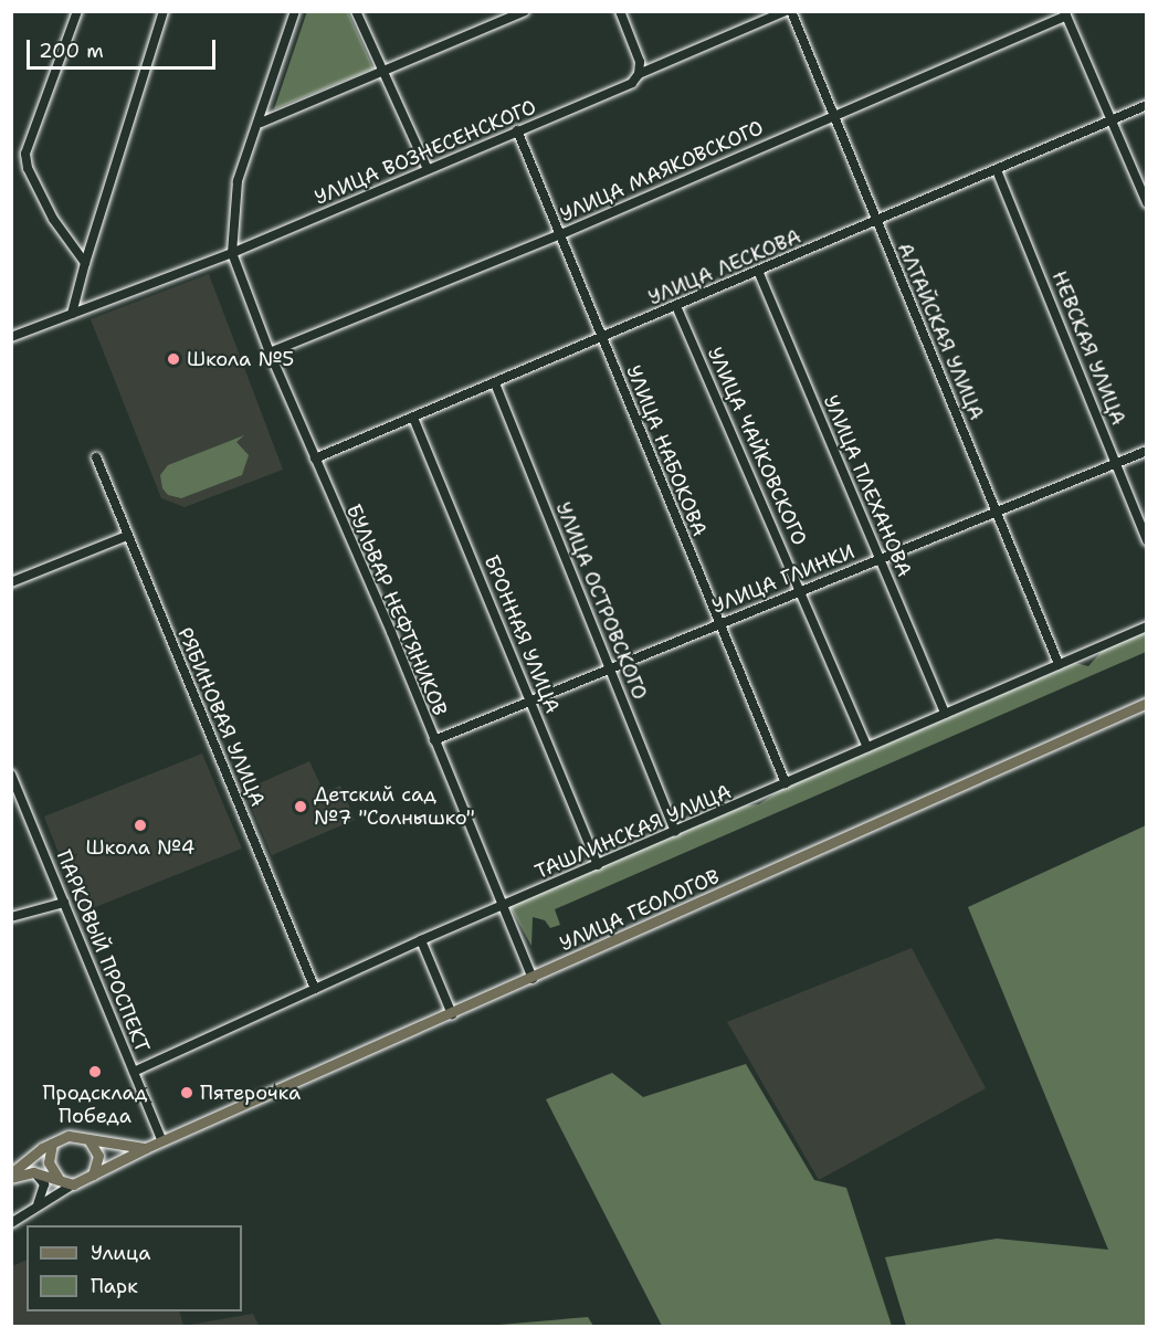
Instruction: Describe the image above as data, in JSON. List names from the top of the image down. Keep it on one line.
{"streets":{"main road":["УЛИЦА ГЕОЛОГОВ"],"street":["УЛИЦА ВОЗНЕСЕНСКОГО","УЛИЦА МАЯКОВСКОГО","УЛИЦА ЛЕСКОВА","АЛТАЙСКАЯ УЛИЦА","НЕВСКАЯ УЛИЦА","УЛИЦА ЧАЙКОВСКОГО","УЛИЦА НАБОКОВА","УЛИЦА ПЛЕХАНОВА","УЛИЦА ГЛИНКИ","УЛИЦА ОСТРОВСКОГО","БУЛЬВАР НЕФТЯНИКОВ","БРОННАЯ УЛИЦА","РЯБИНОВАЯ УЛИЦА","ТАШЛИНСКАЯ УЛИЦА","ПАРКОВЫЙ ПРОСПЕКТ"]},"crossings":[["УЛИЦА ВОЗНЕСЕНСКОГО","УЛИЦА НАБОКОВА"],["УЛИЦА ВОЗНЕСЕНСКОГО","БУЛЬВАР НЕФТЯНИКОВ"],["УЛИЦА МАЯКОВСКОГО","АЛТАЙСКАЯ УЛИЦА"],["УЛИЦА МАЯКОВСКОГО","УЛИЦА НАБОКОВА"],["УЛИЦА МАЯКОВСКОГО","БУЛЬВАР НЕФТЯНИКОВ"],["УЛИЦА ЛЕСКОВА","АЛТАЙСКАЯ УЛИЦА"],["УЛИЦА ЛЕСКОВА","НЕВСКАЯ УЛИЦА"],["УЛИЦА ЛЕСКОВА","УЛИЦА ЧАЙКОВСКОГО"],["УЛИЦА ЛЕСКОВА","УЛИЦА НАБОКОВА"],["УЛИЦА ЛЕСКОВА","УЛИЦА ПЛЕХАНОВА"],["УЛИЦА ЛЕСКОВА","УЛИЦА ОСТРОВСКОГО"],["УЛИЦА ЛЕСКОВА","БУЛЬВАР НЕФТЯНИКОВ"],["УЛИЦА ЛЕСКОВА","БРОННАЯ УЛИЦА"],["АЛТАЙСКАЯ УЛИЦА","УЛИЦА ГЛИНКИ"],["АЛТАЙСКАЯ УЛИЦА","ТАШЛИНСКАЯ УЛИЦА"],["НЕВСКАЯ УЛИЦА","УЛИЦА ГЛИНКИ"],["УЛИЦА ЧАЙКОВСКОГО","УЛИЦА ГЛИНКИ"],["УЛИЦА ЧАЙКОВСКОГО","ТАШЛИНСКАЯ УЛИЦА"],["УЛИЦА НАБОКОВА","УЛИЦА ГЛИНКИ"],["УЛИЦА НАБОКОВА","ТАШЛИНСКАЯ УЛИЦА"],["УЛИЦА ПЛЕХАНОВА","УЛИЦА ГЛИНКИ"],["УЛИЦА ПЛЕХАНОВА","ТАШЛИНСКАЯ УЛИЦА"],["УЛИЦА ГЛИНКИ","УЛИЦА ОСТРОВСКОГО"],["УЛИЦА ГЛИНКИ","БУЛЬВАР НЕФТЯНИКОВ"],["УЛИЦА ГЛИНКИ","БРОННАЯ УЛИЦА"],["УЛИЦА ОСТРОВСКОГО","ТАШЛИНСКАЯ УЛИЦА"],["БУЛЬВАР НЕФТЯНИКОВ","ТАШЛИНСКАЯ УЛИЦА"],["БУЛЬВАР НЕФТЯНИКОВ","УЛИЦА ГЕОЛОГОВ"],["БРОННАЯ УЛИЦА","ТАШЛИНСКАЯ УЛИЦА"],["РЯБИНОВАЯ УЛИЦА","ТАШЛИНСКАЯ УЛИЦА"],["ТАШЛИНСКАЯ УЛИЦА","ПАРКОВЫЙ ПРОСПЕКТ"],["УЛИЦА ГЕОЛОГОВ","ПАРКОВЫЙ ПРОСПЕКТ"]],"places":["Школа №5","Детский сад №7 \"Солнышко\"","Школа №4","Продсклад Победа","Пятерочка"],"legend":["Улица","Парк"],"scale_bar":"200 m"}
